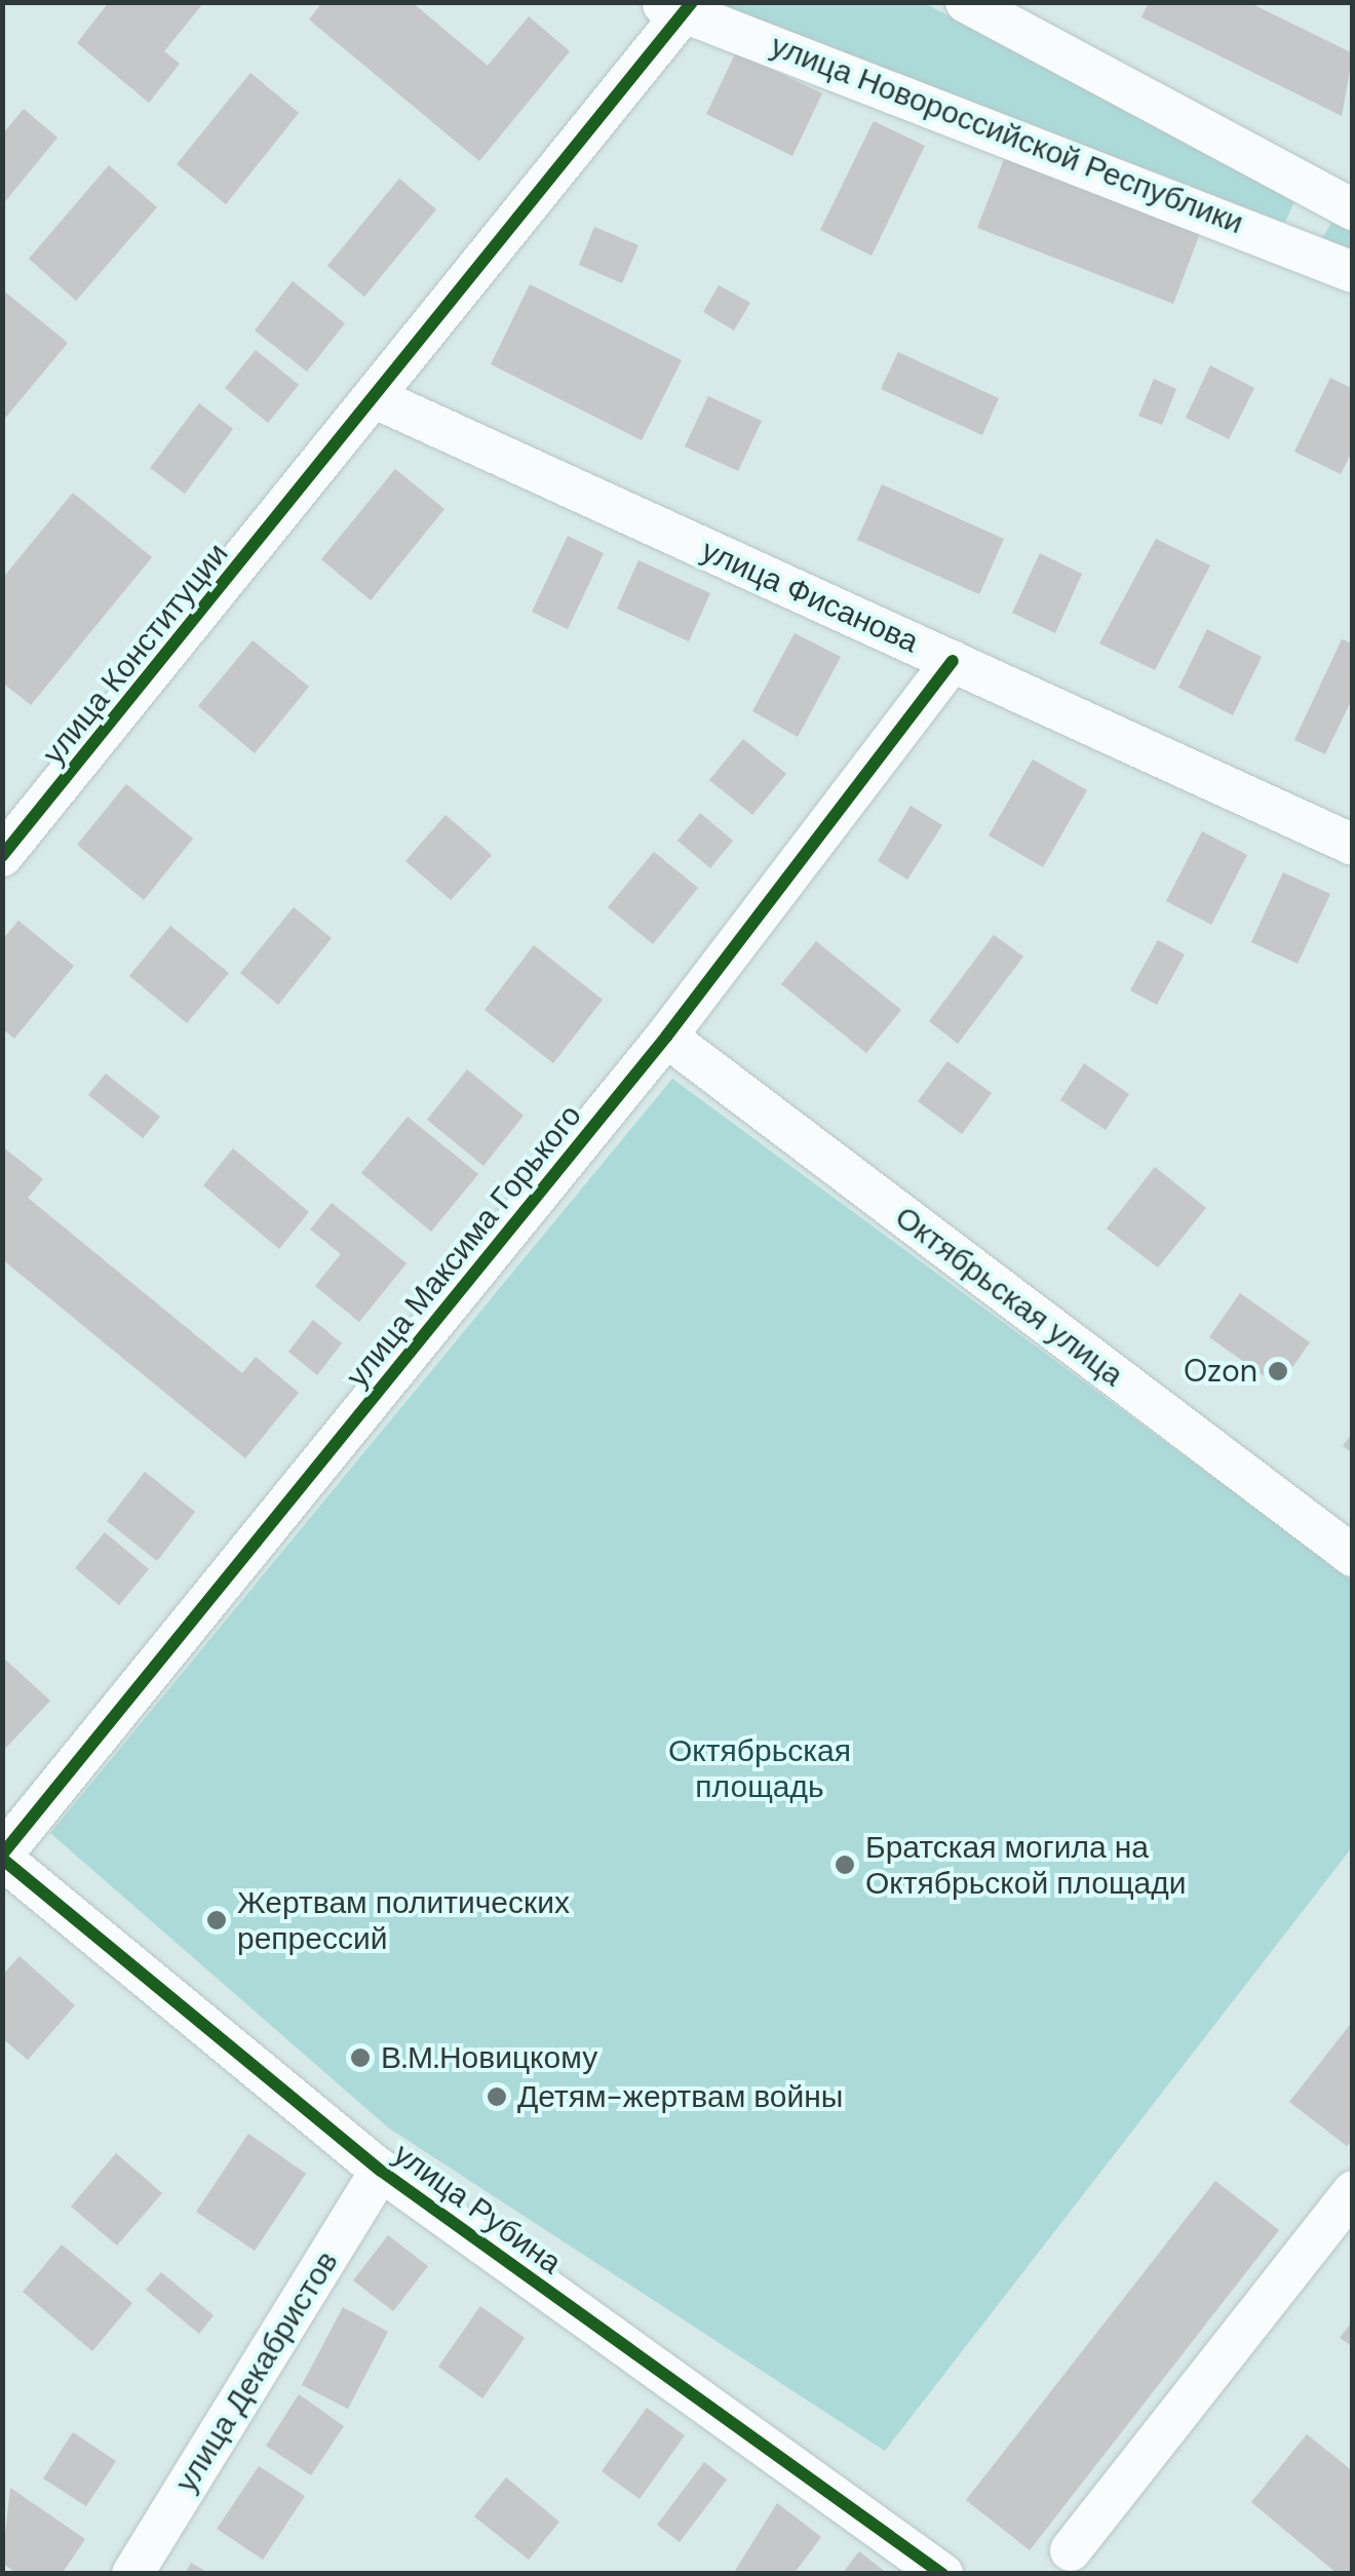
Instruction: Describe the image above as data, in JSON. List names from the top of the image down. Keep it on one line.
{"streets":{"street":["улица Новороссийской Республики","улица Фисанова","улица Конституции","улица Максима Горького","Октябрьская улица","улица Рубина","улица Декабристов"]},"crossings":[["улица Новороссийской Республики","улица Конституции"],["улица Фисанова","улица Конституции"],["улица Фисанова","улица Максима Горького"],["улица Максима Горького","Октябрьская улица"],["улица Максима Горького","улица Рубина"],["улица Рубина","улица Декабристов"]],"parks":["Октябрьская площадь"],"places":["Ozon","Братская могила на Октябрьской площади","Жертвам политических репрессий","В.М.Новицкому","Детям-жертвам войны"]}
